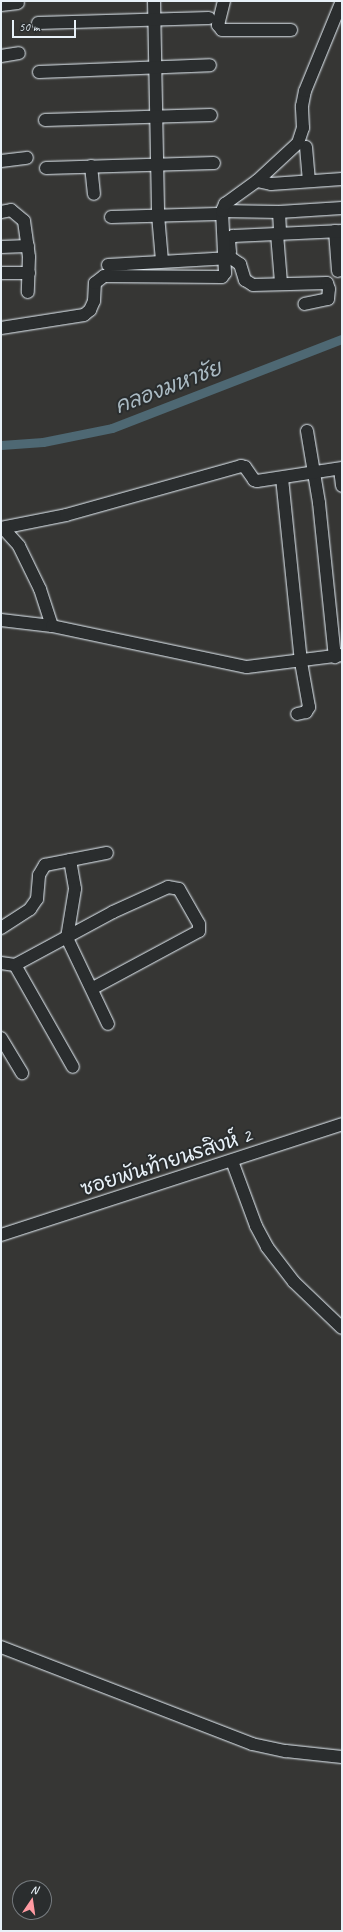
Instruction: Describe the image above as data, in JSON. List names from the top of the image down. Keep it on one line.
{"streets":{"street":["ซอยพันท้ายนรสิงห์ 2"]},"water":["คลองมหาชัย"],"scale_bar":"50 m","north":"top"}
